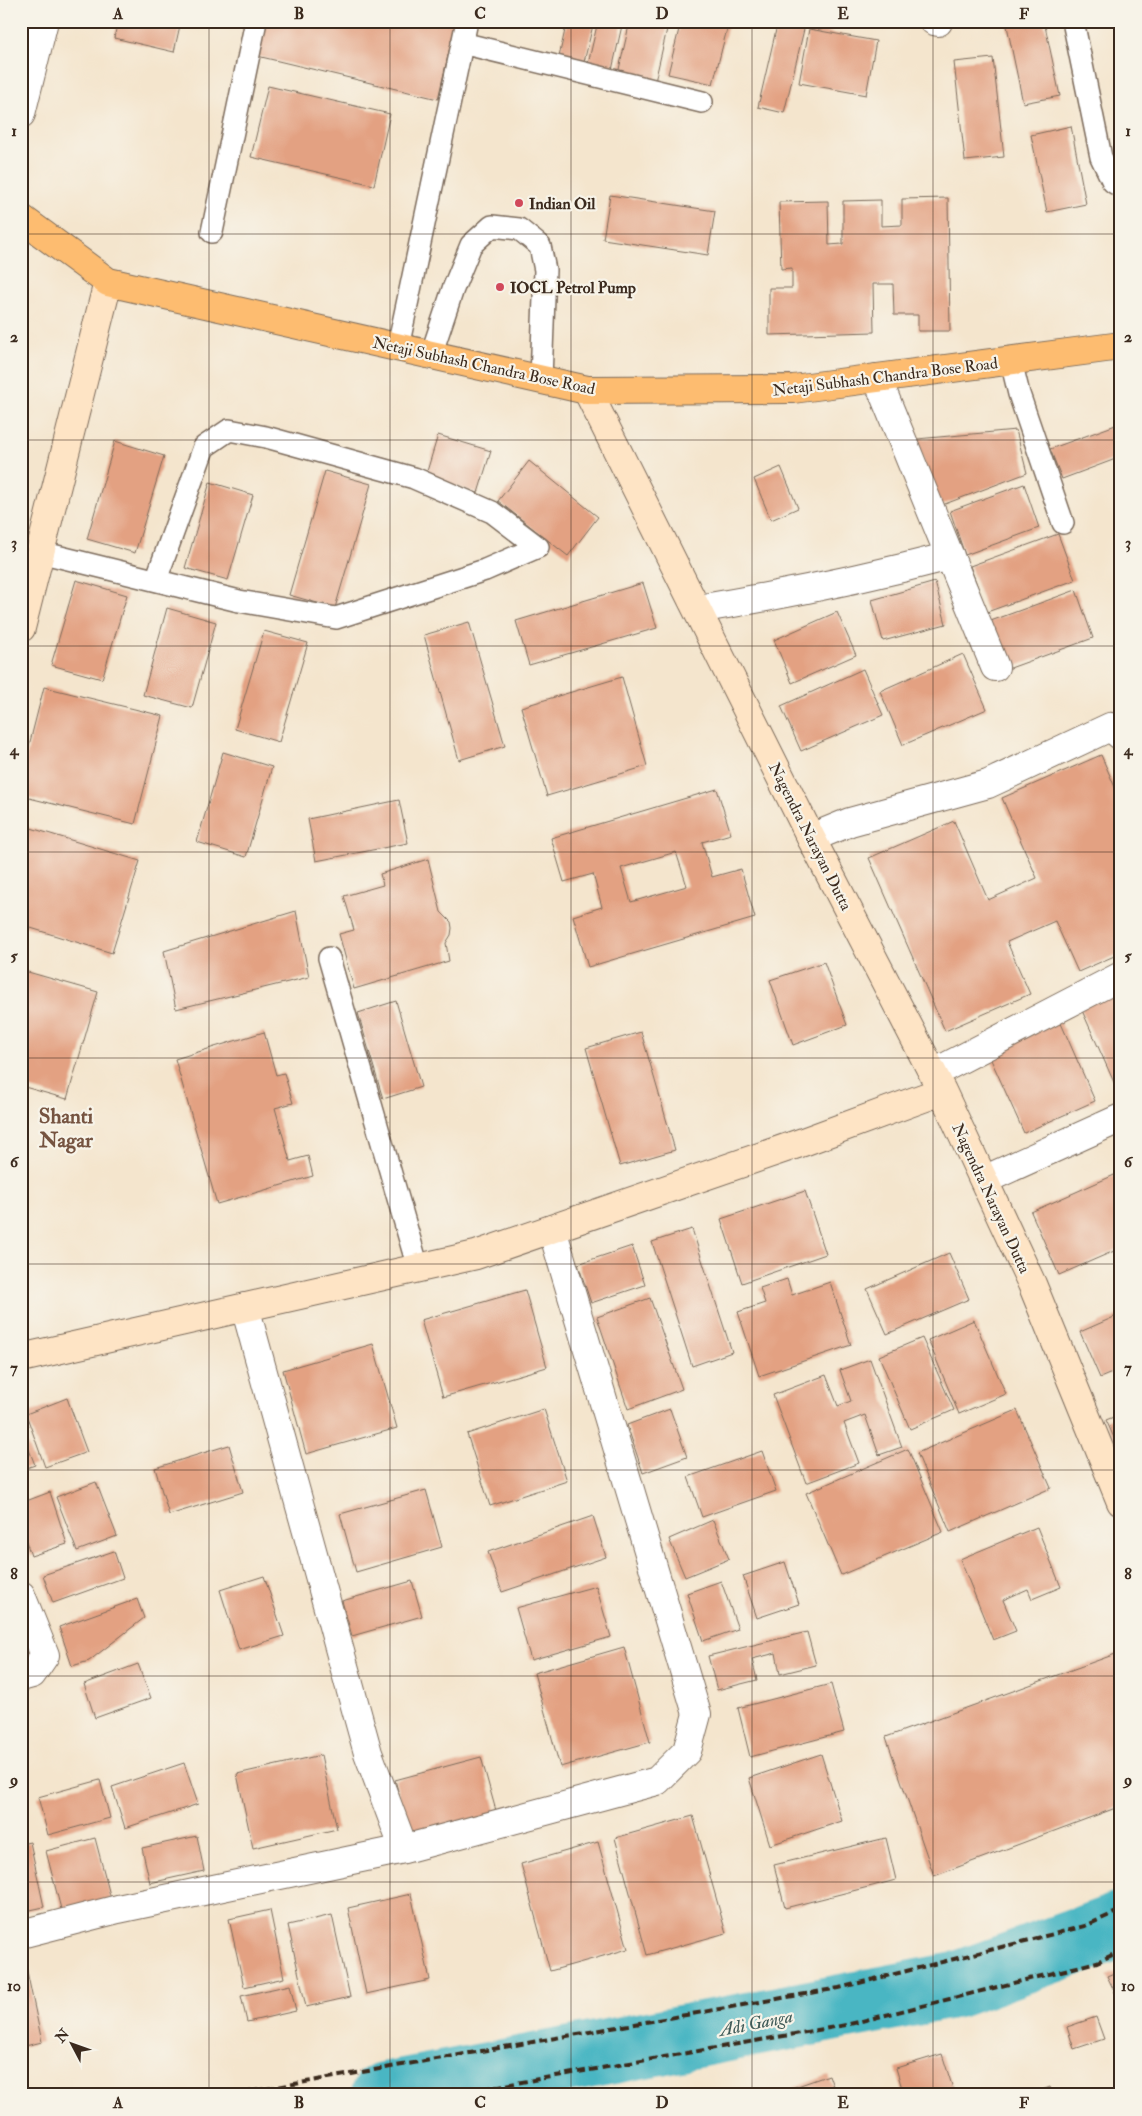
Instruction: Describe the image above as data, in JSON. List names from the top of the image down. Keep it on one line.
{"streets":{"main road":["Netaji Subhash Chandra Bose Road"],"street":["Nagendra Narayan Dutta"]},"crossings":[["Netaji Subhash Chandra Bose Road","Nagendra Narayan Dutta"]],"districts":["Shanti Nagar"],"water":["Adi Ganga"],"places":["Indian Oil","IOCL Petrol Pump"],"north":"top left","grid":{"columns":["A","B","C","D","E","F"],"rows":["1","2","3","4","5","6","7","8","9","10"]}}
